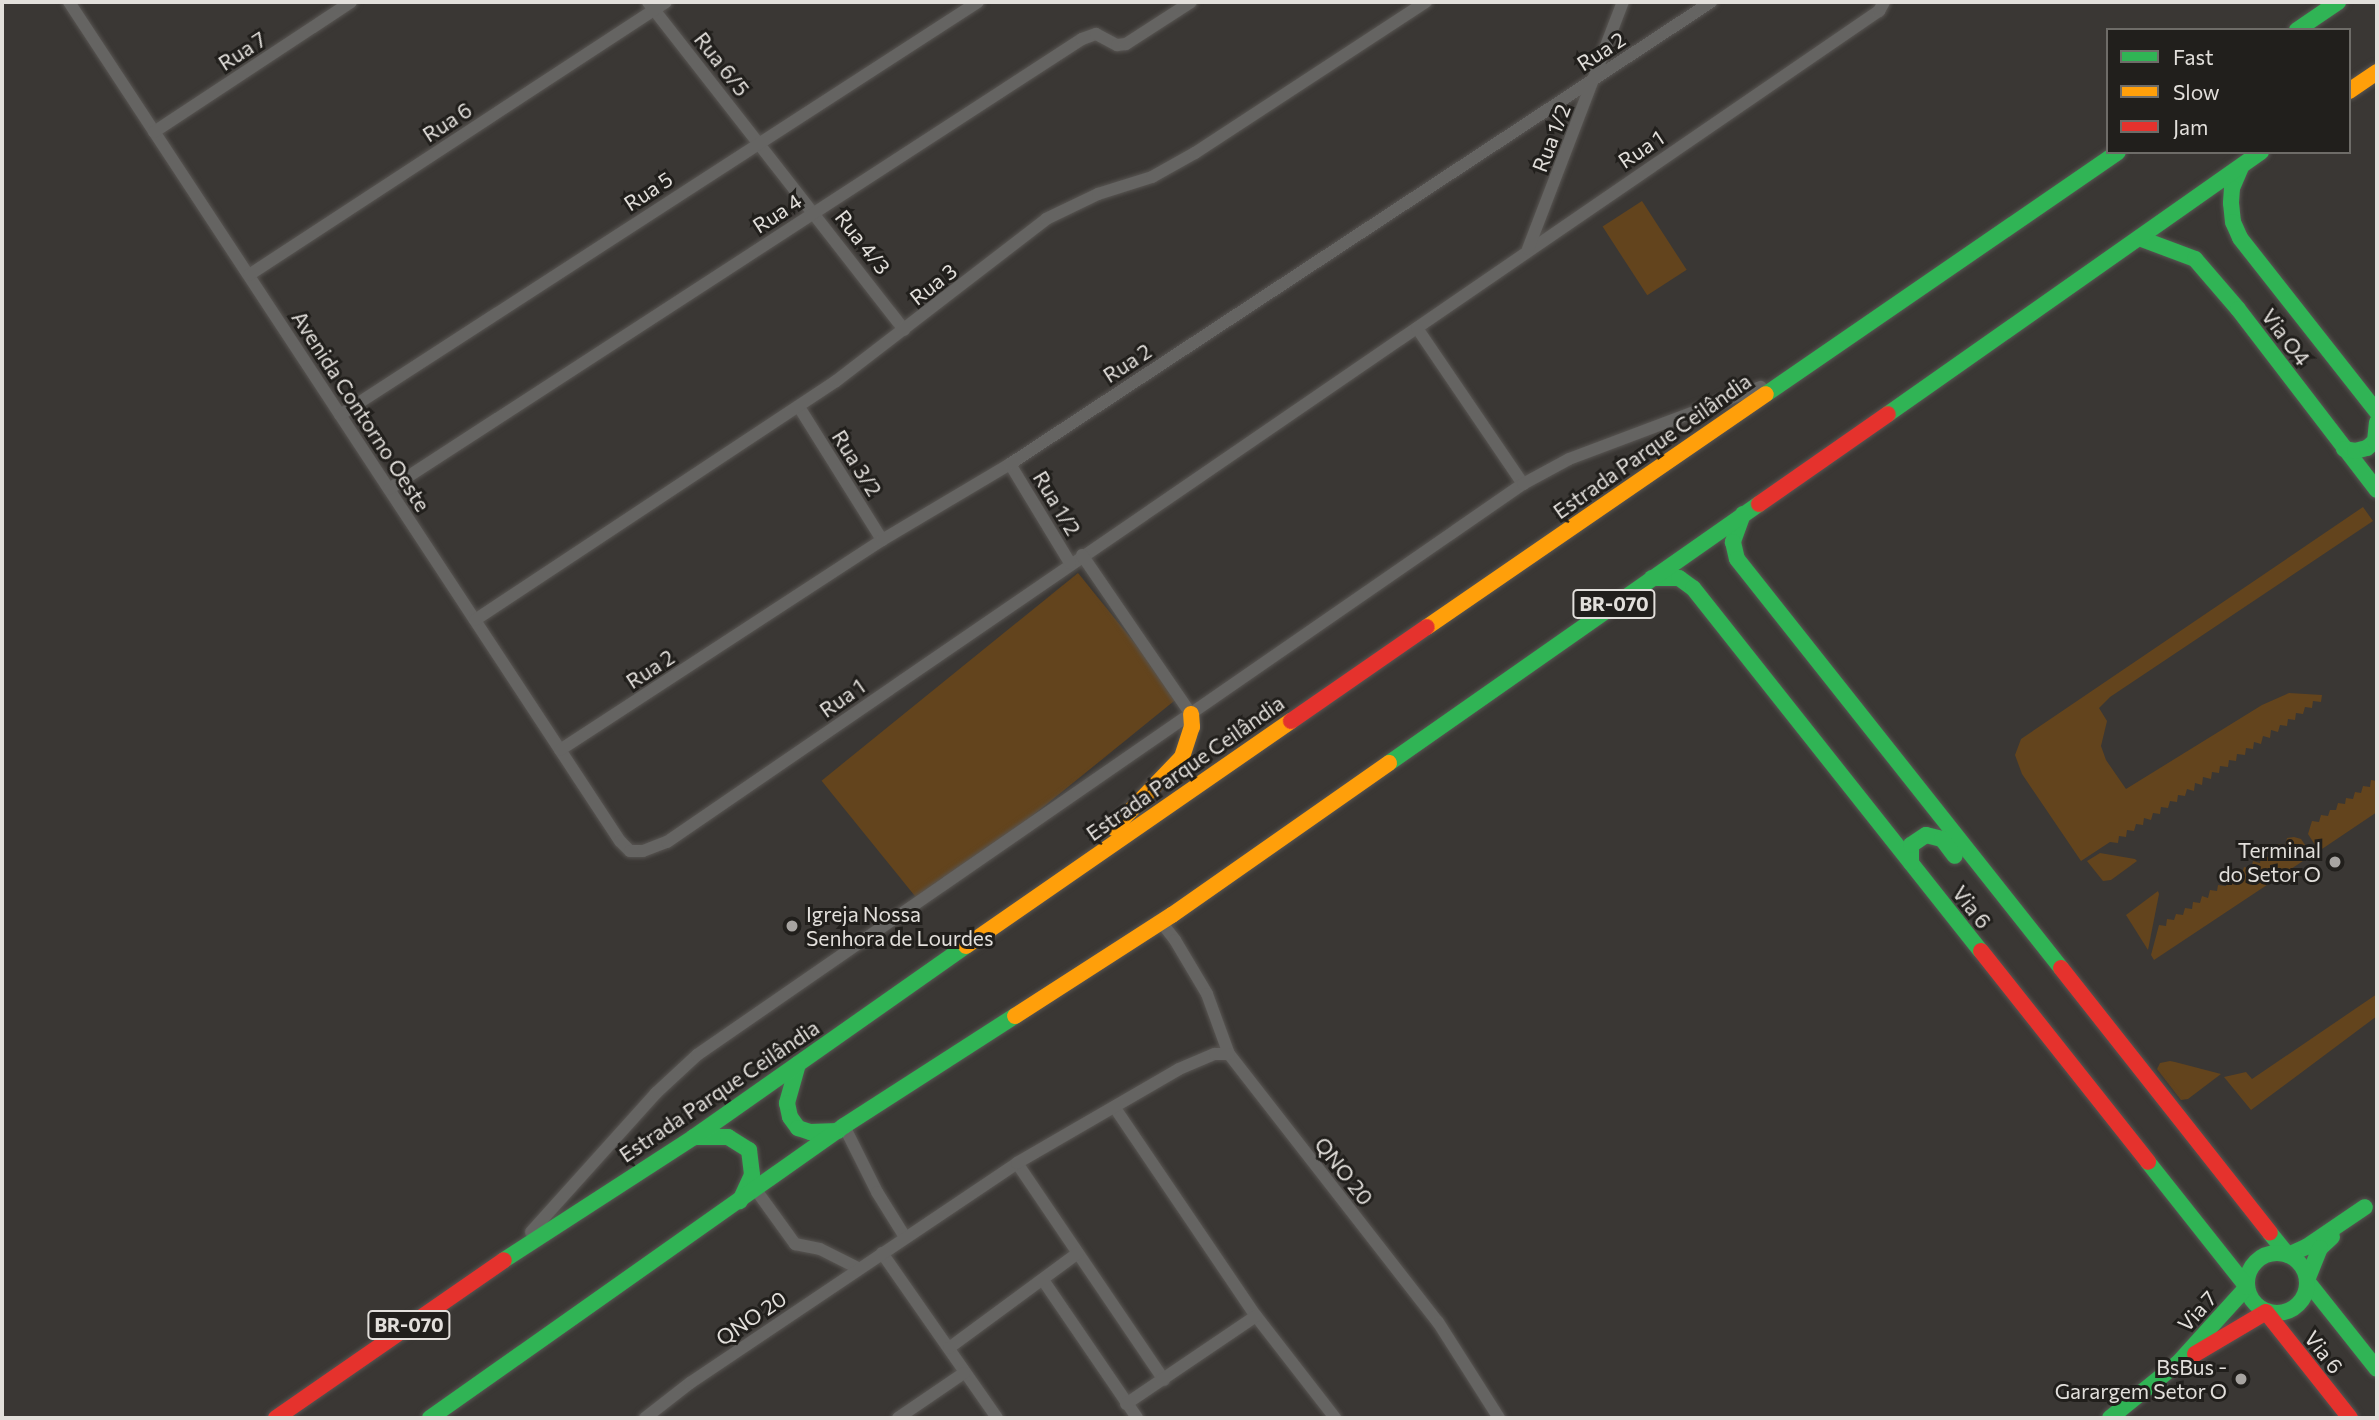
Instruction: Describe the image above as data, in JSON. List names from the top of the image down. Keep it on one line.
{"streets":{"main road":["Via O4","Estrada Parque Ceilândia","BR-070","Via 6","Via 7"],"street":["Rua 7","Rua 2","Rua 6/5","Rua 6","Rua 1/2","Rua 1","Rua 5","Rua 4","Rua 4/3","Rua 3","Avenida Contorno Oeste","Rua 3/2","QNO 20"]},"crossings":[["Rua 7","Avenida Contorno Oeste"],["Rua 2","Rua 1/2"],["Rua 2","Avenida Contorno Oeste"],["Rua 2","Rua 3/2"],["Rua 6/5","Rua 6"],["Rua 6/5","Rua 5"],["Rua 6/5","Rua 4"],["Rua 6/5","Rua 4/3"],["Rua 6","Avenida Contorno Oeste"],["Rua 1/2","Rua 1"],["Rua 1","Avenida Contorno Oeste"],["Rua 5","Avenida Contorno Oeste"],["Rua 4","Rua 4/3"],["Rua 4","Avenida Contorno Oeste"],["Rua 4/3","Rua 3"],["Rua 3","Avenida Contorno Oeste"],["Rua 3","Rua 3/2"],["Via O4","BR-070"],["BR-070","Via 6"],["Via 6","Via 7"]],"places":["Terminal do Setor O","Igreja Nossa Senhora de Lourdes","BsBus - Garargem Setor O"],"legend":["Fast","Slow","Jam"]}
